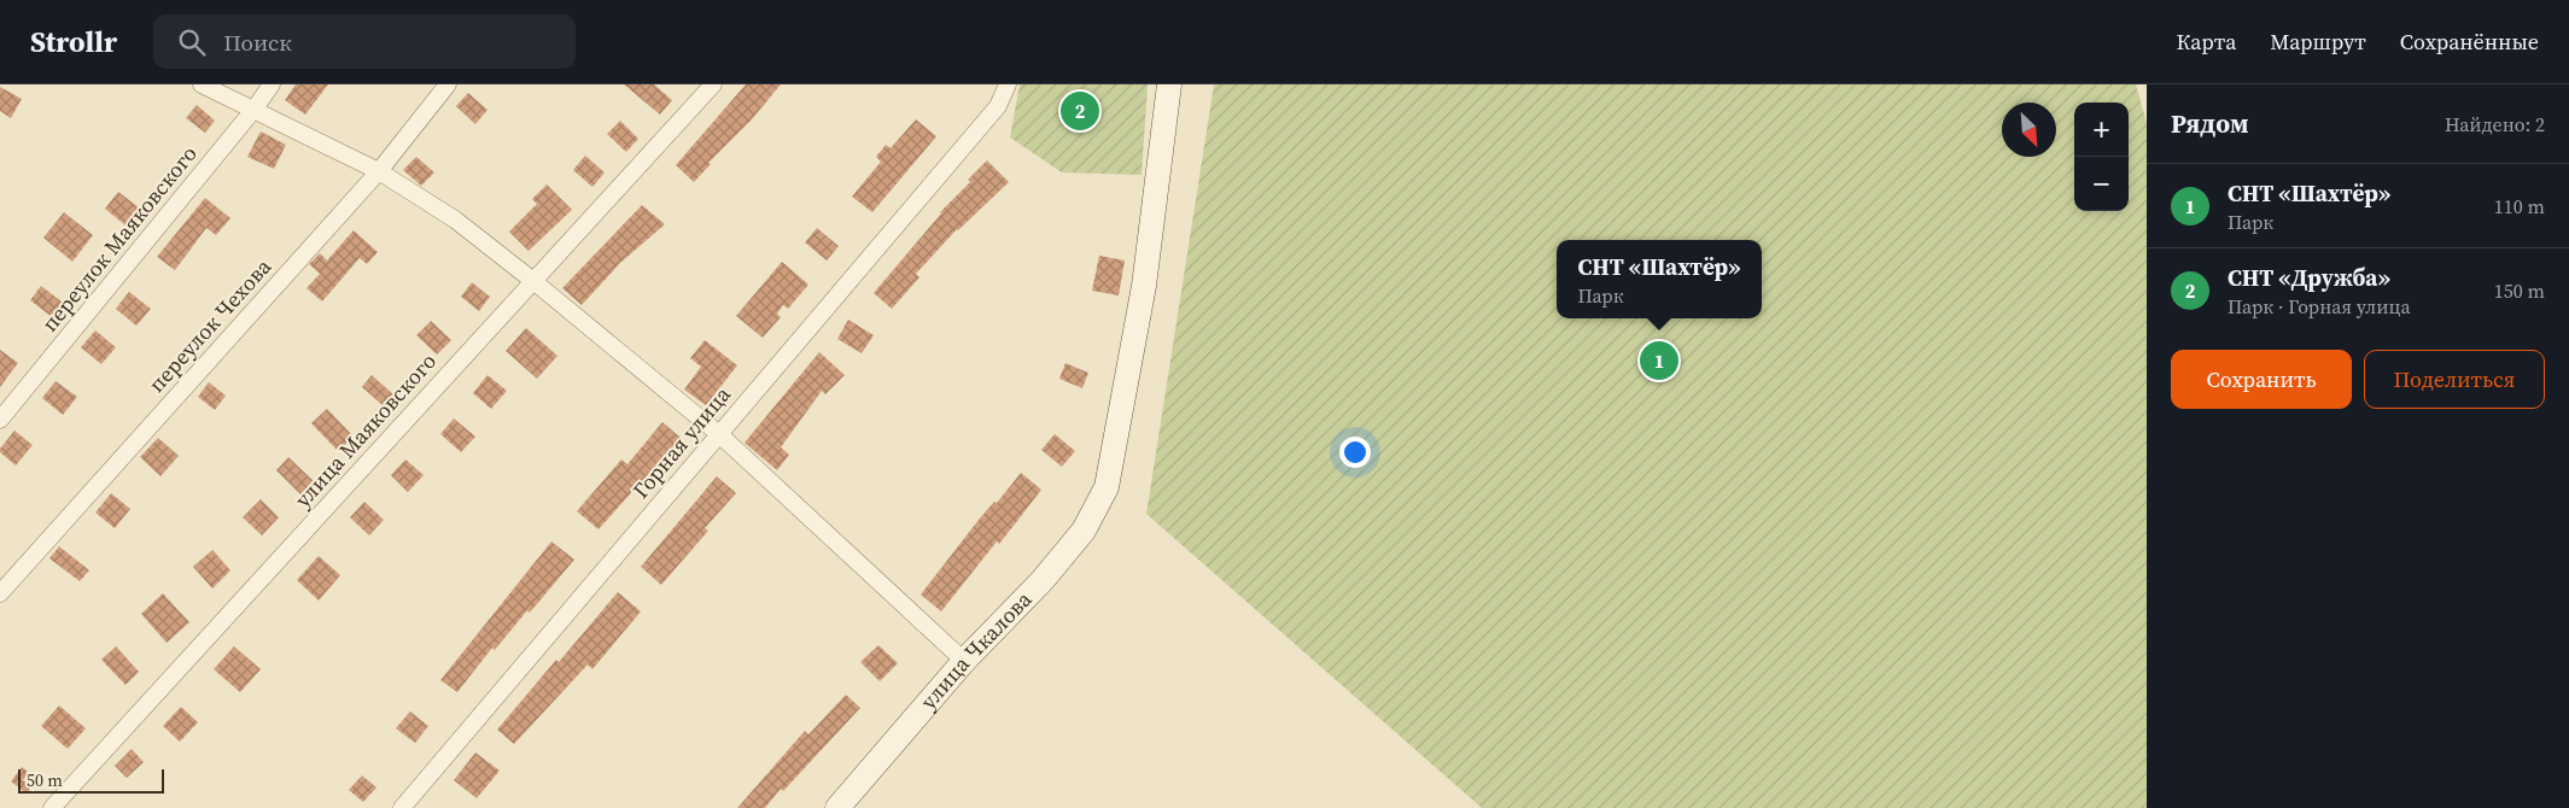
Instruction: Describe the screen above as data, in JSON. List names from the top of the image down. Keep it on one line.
{"streets":{"main road":["улица Чкалова"],"street":["переулок Маяковского","переулок Чехова","улица Маяковского","Горная улица"]},"scale_bar":"50 m","north":"bottom right","page":{"header":"Strollr","search":"Поиск","nav":["Карта","Маршрут","Сохранённые"],"heading":["Рядом","Найдено: 2"],"pins":["2","1"],"map_buttons":["+","−"],"list":[{"mark":"1","name":"СНТ «Шахтёр»","note":"Парк","value":"110 m"},{"mark":"2","name":"СНТ «Дружба»","note":"Парк · Горная улица","value":"150 m"}],"popup":["СНТ «Шахтёр»","Парк"],"buttons":["Сохранить","Поделиться"],"scale":"50 m"}}
